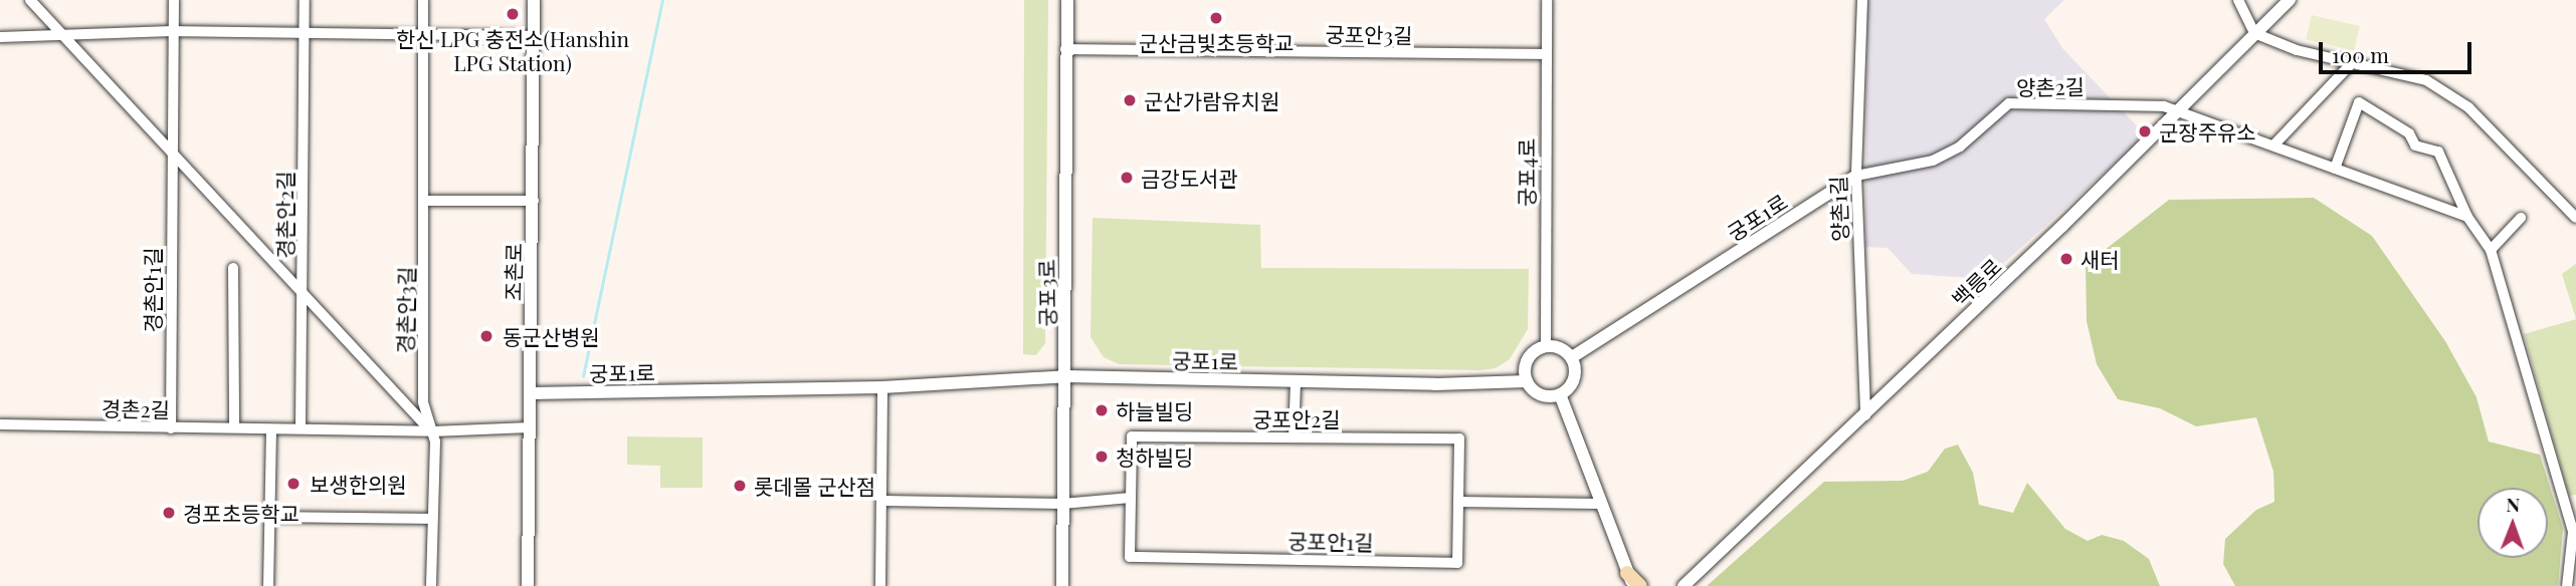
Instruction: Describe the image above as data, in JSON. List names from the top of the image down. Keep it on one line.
{"streets":{"street":["궁포안3길","양촌2길","궁포4로","양촌1길","경촌안2길","궁포1로","조촌로","백릉로","경촌안1길","궁포3로","경촌안3길","경촌2길","궁포안2길","궁포안1길"]},"crossings":[["궁포안3길","궁포4로"],["궁포안3길","궁포3로"],["양촌2길","양촌1길"],["양촌2길","궁포1로"],["양촌2길","백릉로"],["궁포4로","궁포1로"],["양촌1길","궁포1로"],["양촌1길","백릉로"],["경촌안2길","경촌안3길"],["경촌안2길","경촌2길"],["궁포1로","조촌로"],["궁포1로","궁포3로"],["조촌로","경촌2길"],["경촌안1길","경촌2길"],["경촌안3길","경촌2길"],["궁포안2길","궁포안1길"]],"places":["한신 LPG 충전소(Hanshin LPG Station)","군산금빛초등학교","군산가람유치원","군장주유소","금강도서관","새터","동군산병원","하늘빌딩","청하빌딩","보생한의원","롯데몰 군산점","경포초등학교"],"scale_bar":"100 m","north":"top"}
